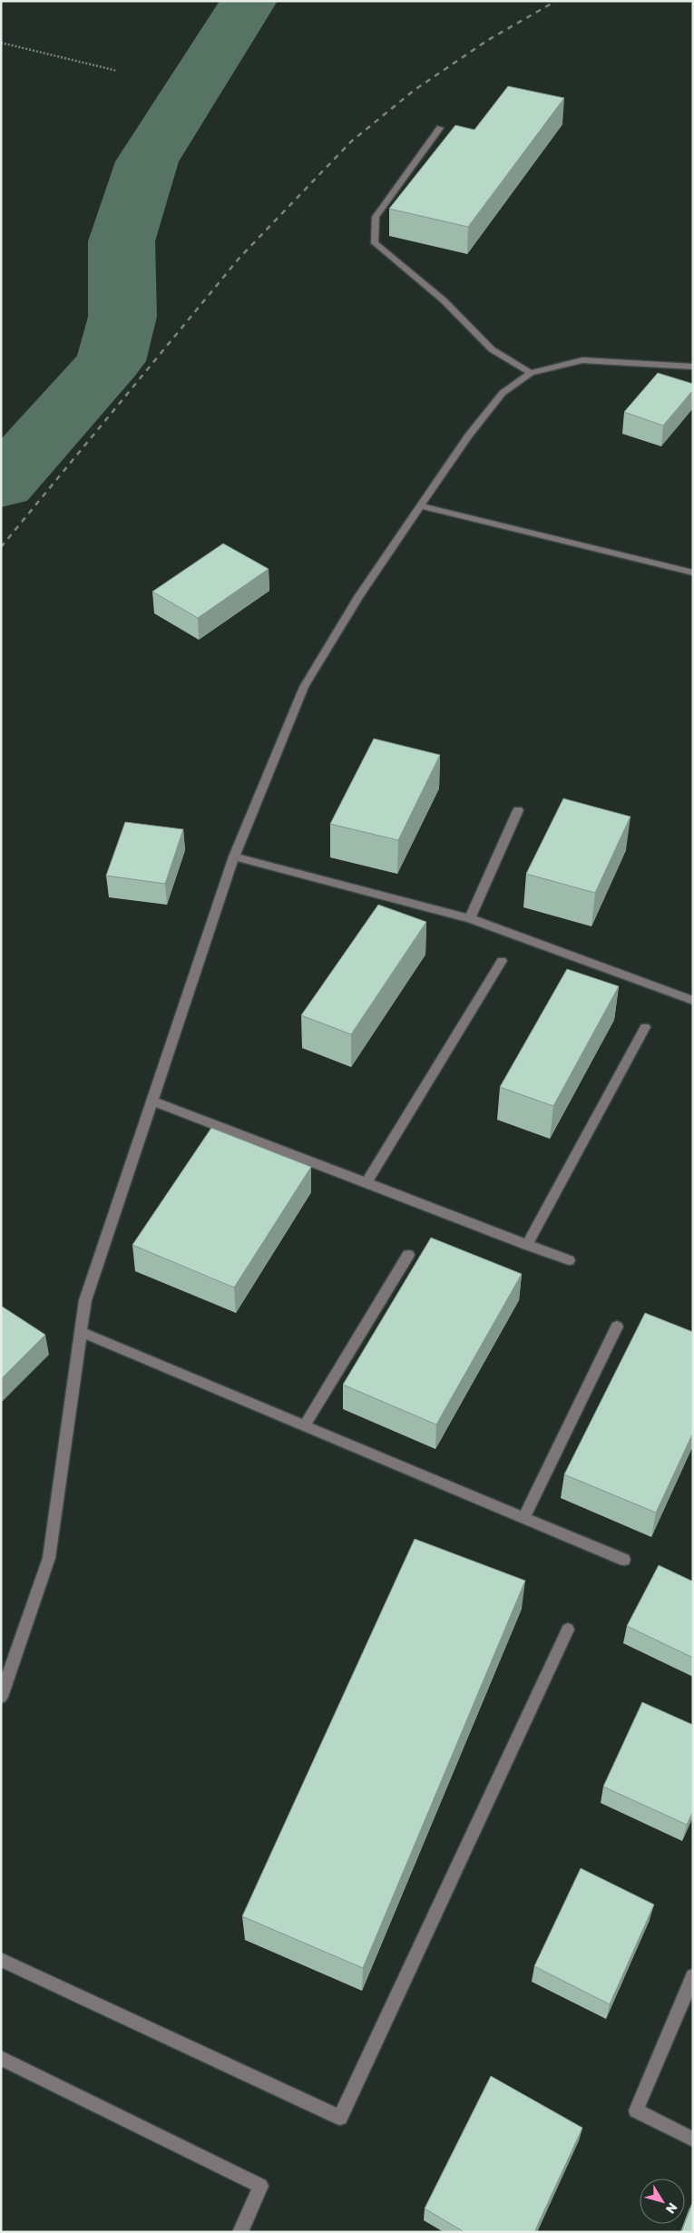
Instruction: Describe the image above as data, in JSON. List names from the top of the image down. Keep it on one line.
{"north":"bottom right"}
